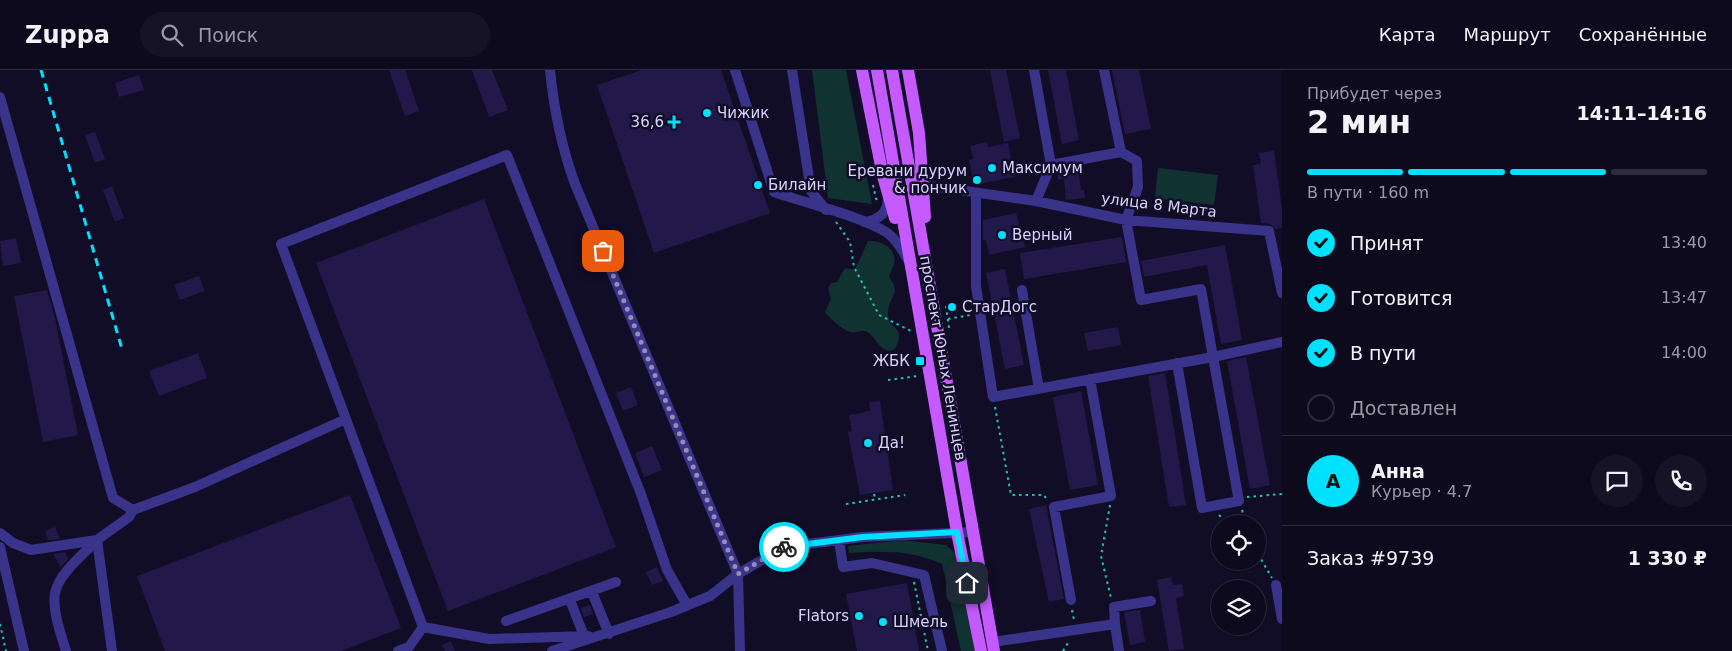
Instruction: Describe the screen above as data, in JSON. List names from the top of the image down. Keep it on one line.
{"streets":{"main road":["проспект Юных Ленинцев"],"street":["улица 8 Марта"]},"places":{"other":["Чижик","Максимум","Еревани дурум & пончик","Билайн","Верный","СтарДогс","Да!","Flators","Шмель"],"health":["36,6"],"transit":["ЖБК"]},"page":{"header":"Zuppa","search":"Поиск","nav":["Карта","Маршрут","Сохранённые"],"heading":["2 мин","Прибудет через","14:11–14:16"],"panel":["Анна","Курьер · 4.7","Заказ #9739","1 330 ₽"],"bar":"В пути · 160 m","list":[["Принят","13:40"],["Готовится","13:47"],["В пути","14:00"],"Доставлен"],"round":"А"}}
